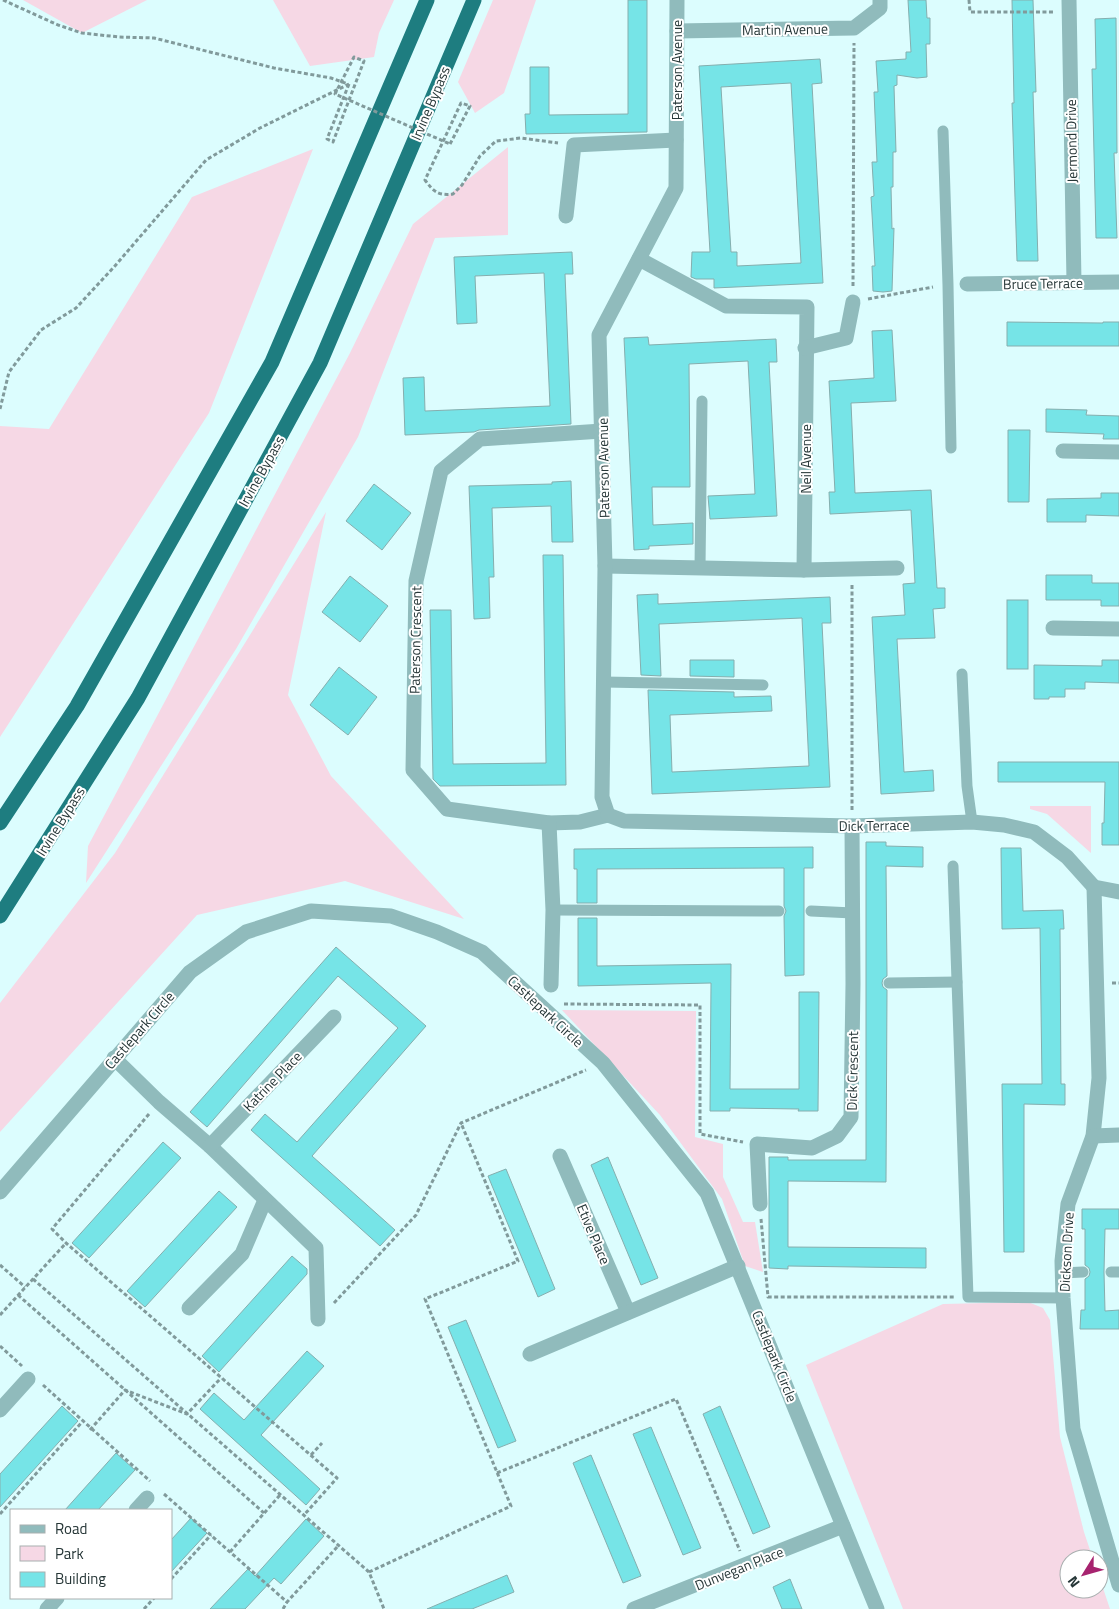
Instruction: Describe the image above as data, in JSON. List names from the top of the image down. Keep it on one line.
{"streets":{"highway":["Irvine Bypass"],"street":["Martin Avenue","Paterson Avenue","Jermond Drive","Bruce Terrace","Neil Avenue","Paterson Crescent","Dick Terrace","Castlepark Circle","Dick Crescent","Katrine Place","Etive Place","Dickson Drive","Dunvegan Place"]},"crossings":[["Martin Avenue","Paterson Avenue"],["Paterson Avenue","Neil Avenue"],["Paterson Avenue","Paterson Crescent"],["Paterson Avenue","Dick Terrace"],["Jermond Drive","Bruce Terrace"],["Paterson Crescent","Dick Terrace"],["Dick Terrace","Dick Crescent"],["Dick Terrace","Dickson Drive"],["Castlepark Circle","Dunvegan Place"]],"legend":["Road","Park","Building"],"north":"bottom left"}
